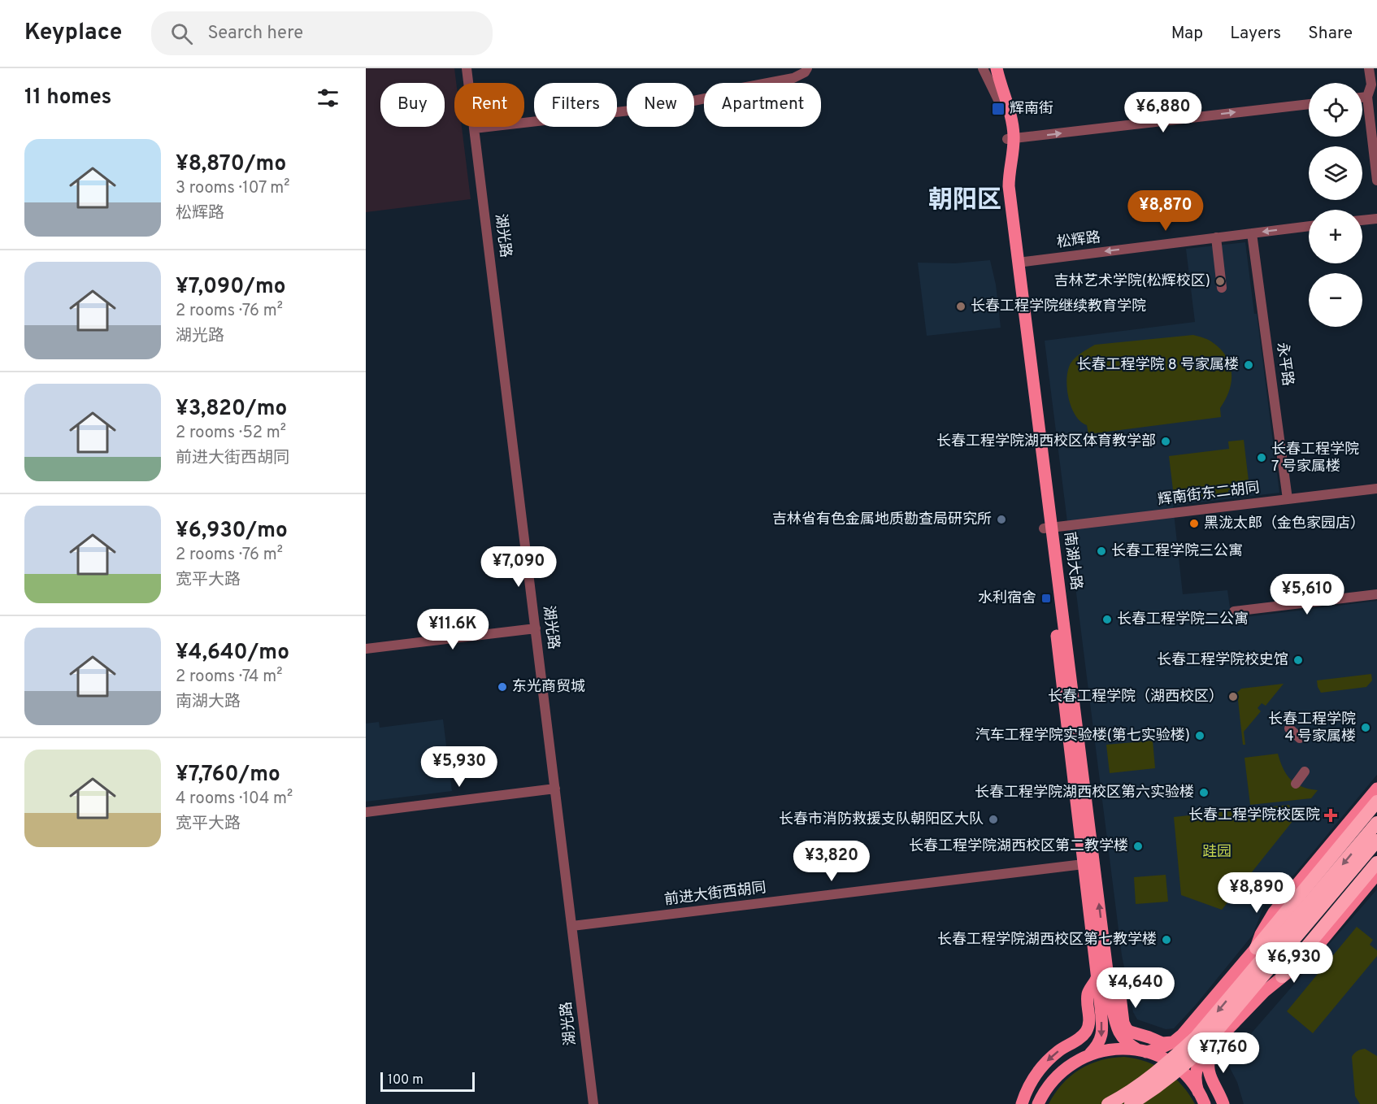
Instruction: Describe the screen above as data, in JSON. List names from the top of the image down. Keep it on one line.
{"streets":{"main road":["南湖大路"],"street":["湖光路","松辉路","永平路","辉南街东二胡同","前进大街西胡同"]},"crossings":[["湖光路","前进大街西胡同"],["松辉路","永平路"],["松辉路","南湖大路"],["永平路","辉南街东二胡同"],["辉南街东二胡同","南湖大路"],["南湖大路","前进大街西胡同"]],"one_way":["松辉路"],"districts":["朝阳区"],"parks":["跬园"],"places":{"transit":["辉南街","水利宿舍"],"other":["吉林艺术学院(松辉校区)","长春工程学院继续教育学院","长春工程学院 8 号家属楼","长春工程学院湖西校区体育教学部","长春工程学院 7 号家属楼","吉林省有色金属地质勘查局研究所","黑泷太郎（金色家园店）","长春工程学院三公寓","长春工程学院二公寓","长春工程学院校史馆","东光商贸城","长春工程学院（湖西校区）","长春工程学院 4 号家属楼","汽车工程学院实验楼(第七实验楼)","长春工程学院湖西校区第六实验楼","长春市消防救援支队朝阳区大队","长春工程学院湖西校区第二教学楼","长春工程学院湖西校区第七教学楼"],"health":["长春工程学院校医院"]},"scale_bar":"100 m","page":{"header":"Keyplace","search":"Search here","nav":["Map","Layers","Share"],"heading":"11 homes","map_buttons":["+","−"],"chip":["Buy","Rent","Filters","New","Apartment"],"price":["¥6,880","¥8,870","¥7,090","¥5,610","¥11.6K","¥5,930","¥3,820","¥8,890","¥6,930","¥4,640","¥7,760"],"list":[{"name":"¥8,870/mo","note":"3 rooms · 107 m² · 松辉路"},{"name":"¥7,090/mo","note":"2 rooms · 76 m² · 湖光路"},{"name":"¥3,820/mo","note":"2 rooms · 52 m² · 前进大街西胡同"},{"name":"¥6,930/mo","note":"2 rooms · 76 m² · 宽平大路"},{"name":"¥4,640/mo","note":"2 rooms · 74 m² · 南湖大路"},{"name":"¥7,760/mo","note":"4 rooms · 104 m² · 宽平大路"}],"scale":"100 m"}}
